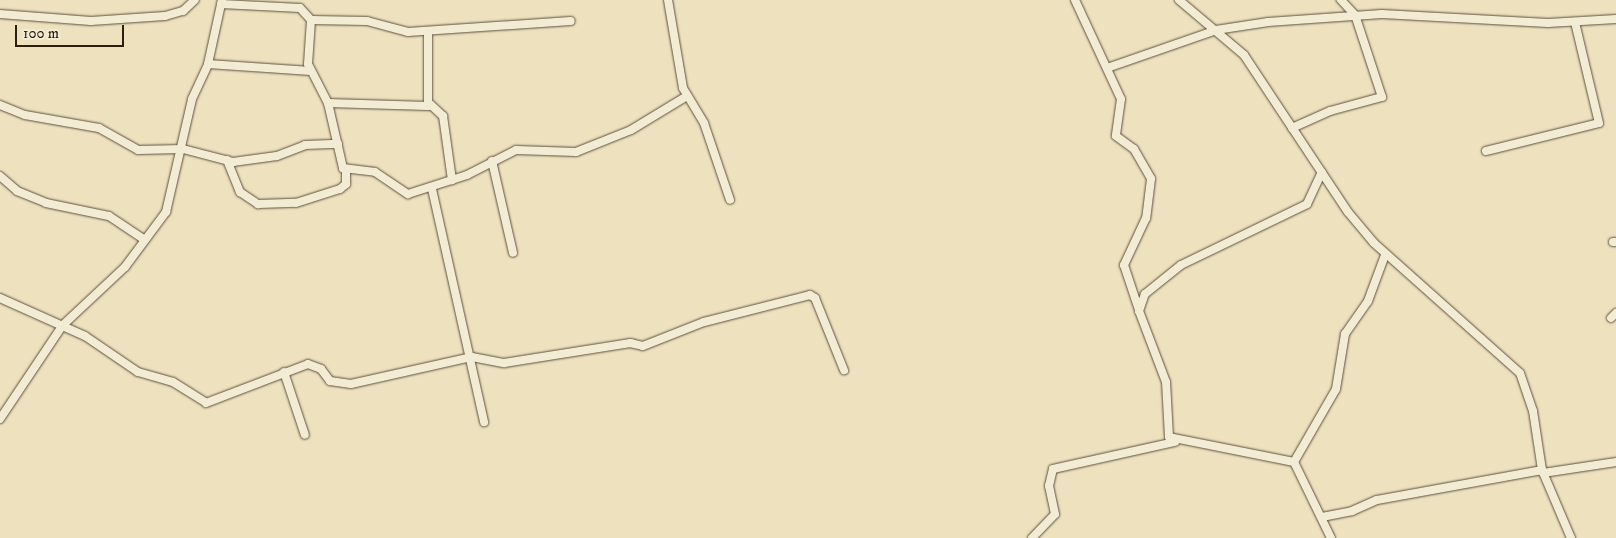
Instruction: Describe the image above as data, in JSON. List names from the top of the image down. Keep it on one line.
{"scale_bar":"100 m"}
